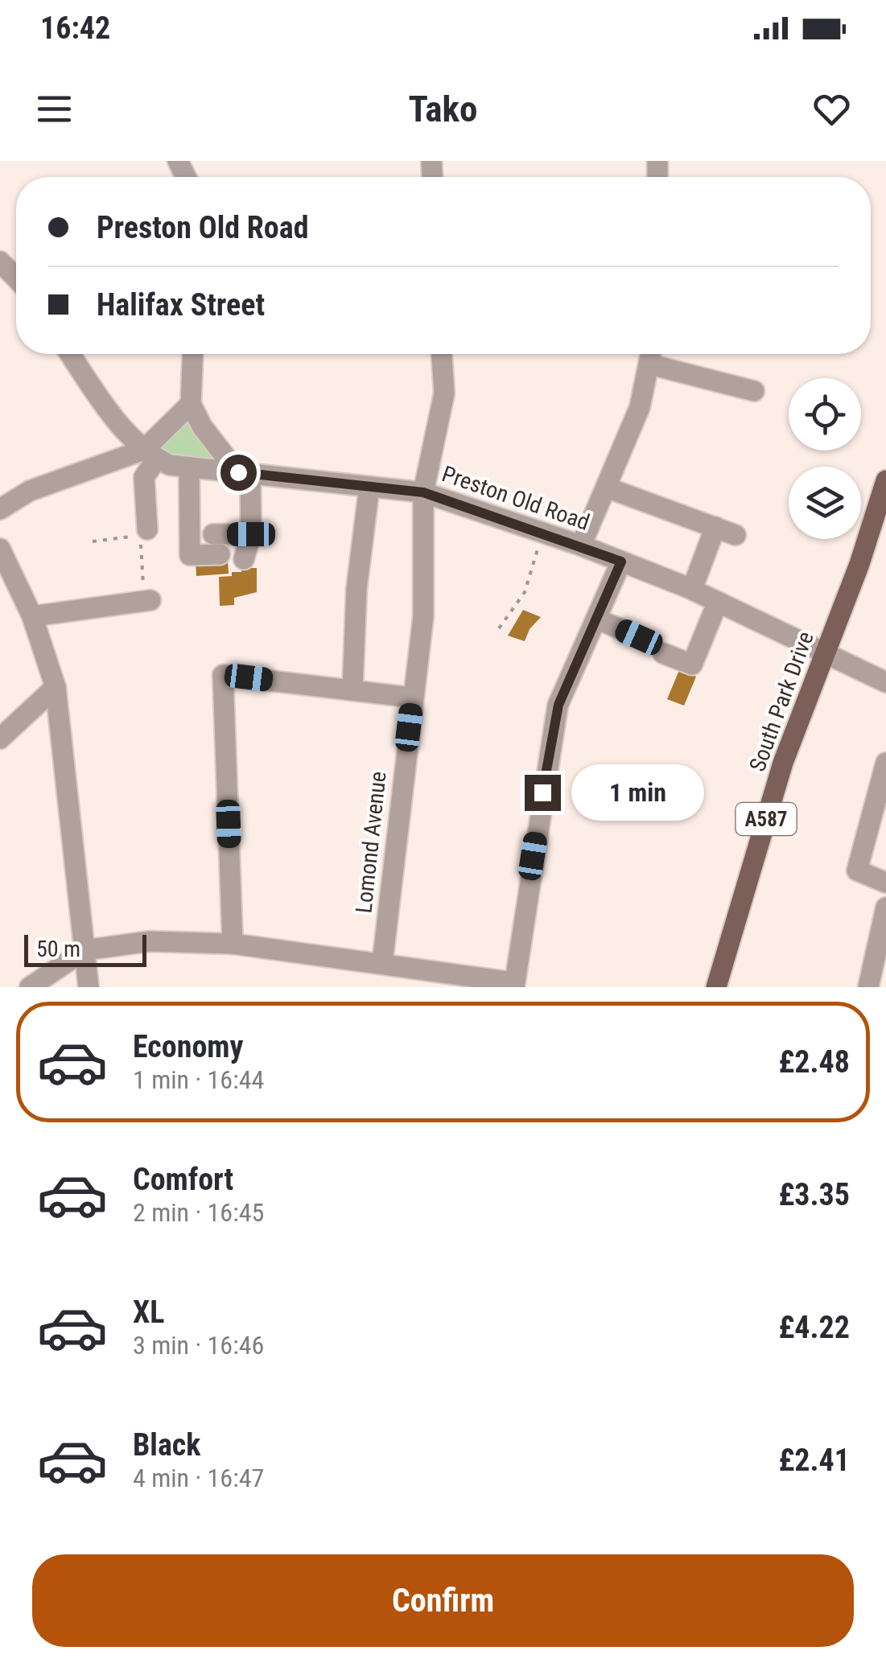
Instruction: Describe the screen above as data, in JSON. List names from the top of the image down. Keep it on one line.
{"streets":{"main road":["South Park Drive","A587"],"street":["Preston Old Road","Lomond Avenue"]},"crossings":[["Preston Old Road","South Park Drive"],["Preston Old Road","Lomond Avenue"]],"scale_bar":"50 m","page":{"status":"16:42","header":"Tako","banner":["Preston Old Road","Halifax Street"],"bubble":"1 min","scale":"50 m","list":[{"name":"Economy","note":"1 min · 16:44","value":"£2.48"},{"name":"Comfort","note":"2 min · 16:45","value":"£3.35"},{"name":"XL","note":"3 min · 16:46","value":"£4.22"},{"name":"Black","note":"4 min · 16:47","value":"£2.41"}],"buttons":"Confirm"}}
